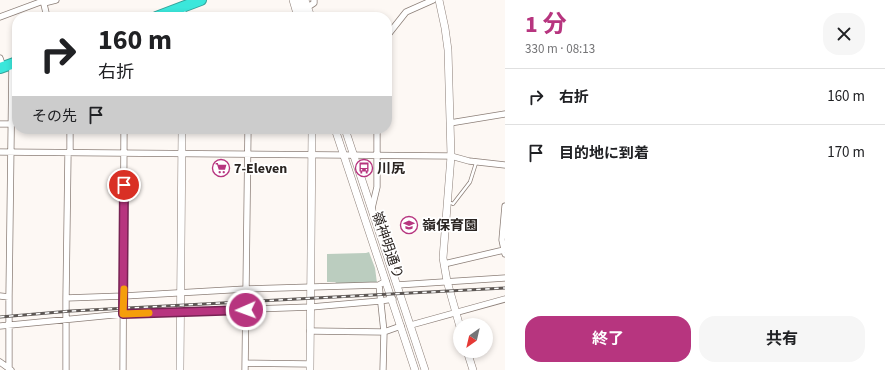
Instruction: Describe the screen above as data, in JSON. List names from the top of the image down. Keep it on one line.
{"streets":{"street":["嶺神明通り"]},"places":{"supermarket":["7-Eleven"],"bus stop":["川尻"],"school or university":["嶺保育園"]},"north":"bottom left","page":{"heading":["1 分","330 m · 08:13"],"turn":["160 m","右折"],"list":[{"name":"右折","value":"160 m"},{"name":"目的地に到着","value":"170 m"}],"then":"その先","buttons":["終了","共有"]}}
